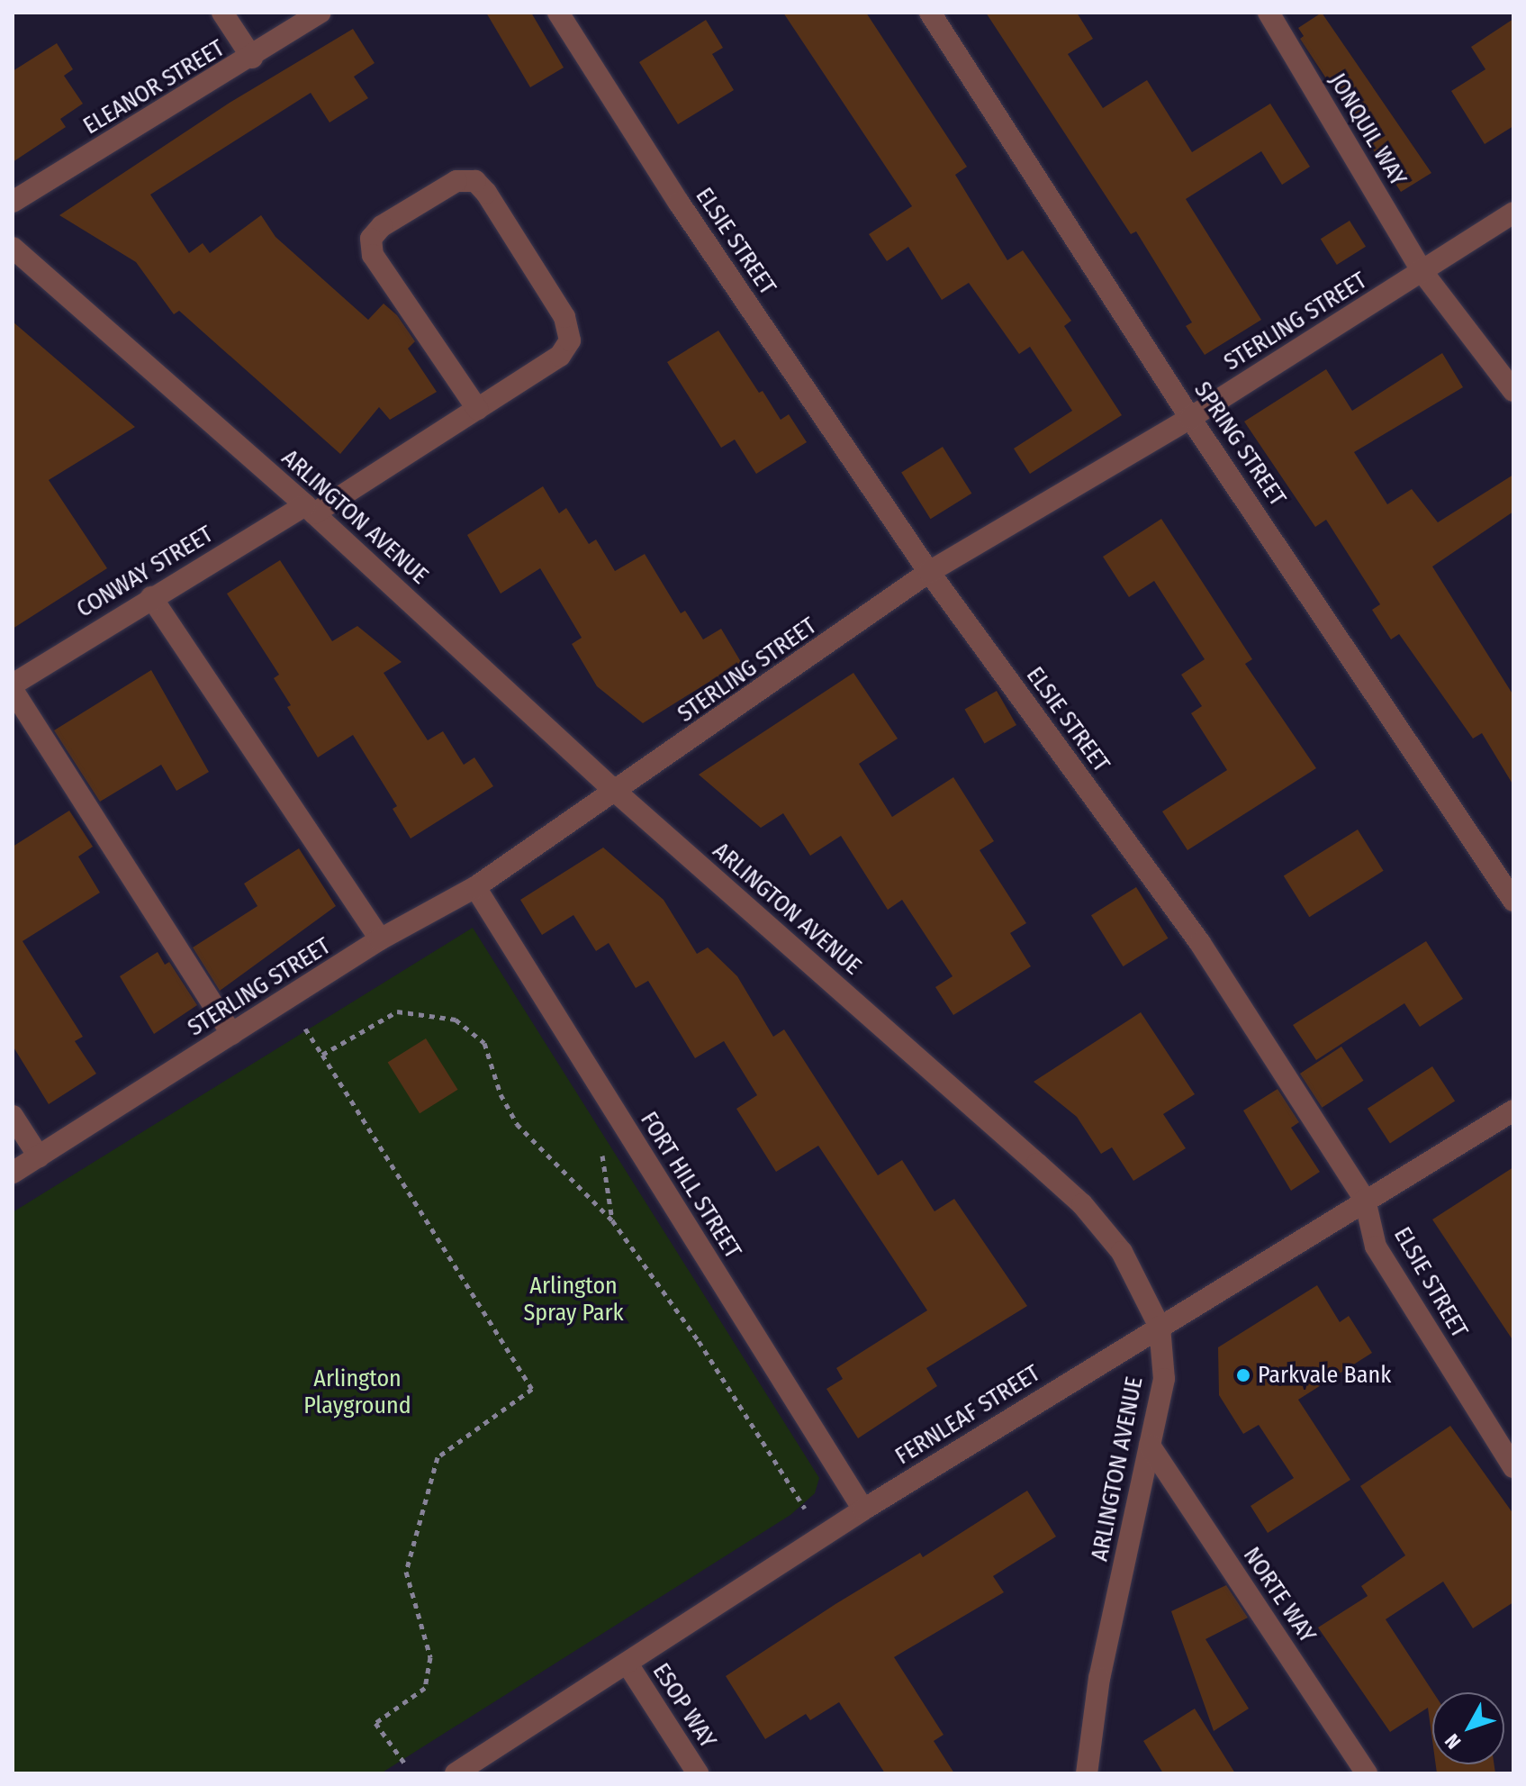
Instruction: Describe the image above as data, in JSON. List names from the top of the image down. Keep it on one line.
{"streets":{"street":["ELEANOR STREET","JONQUIL WAY","ELSIE STREET","STERLING STREET","SPRING STREET","ARLINGTON AVENUE","CONWAY STREET","FORT HILL STREET","FERNLEAF STREET","NORTE WAY","ESOP WAY"]},"crossings":[["JONQUIL WAY","STERLING STREET"],["ELSIE STREET","STERLING STREET"],["ELSIE STREET","FERNLEAF STREET"],["STERLING STREET","SPRING STREET"],["STERLING STREET","ARLINGTON AVENUE"],["STERLING STREET","FORT HILL STREET"],["ARLINGTON AVENUE","CONWAY STREET"],["ARLINGTON AVENUE","FERNLEAF STREET"],["ARLINGTON AVENUE","NORTE WAY"],["FORT HILL STREET","FERNLEAF STREET"],["FERNLEAF STREET","ESOP WAY"]],"parks":["Arlington Spray Park","Arlington Playground"],"places":["Parkvale Bank"],"north":"bottom left"}
